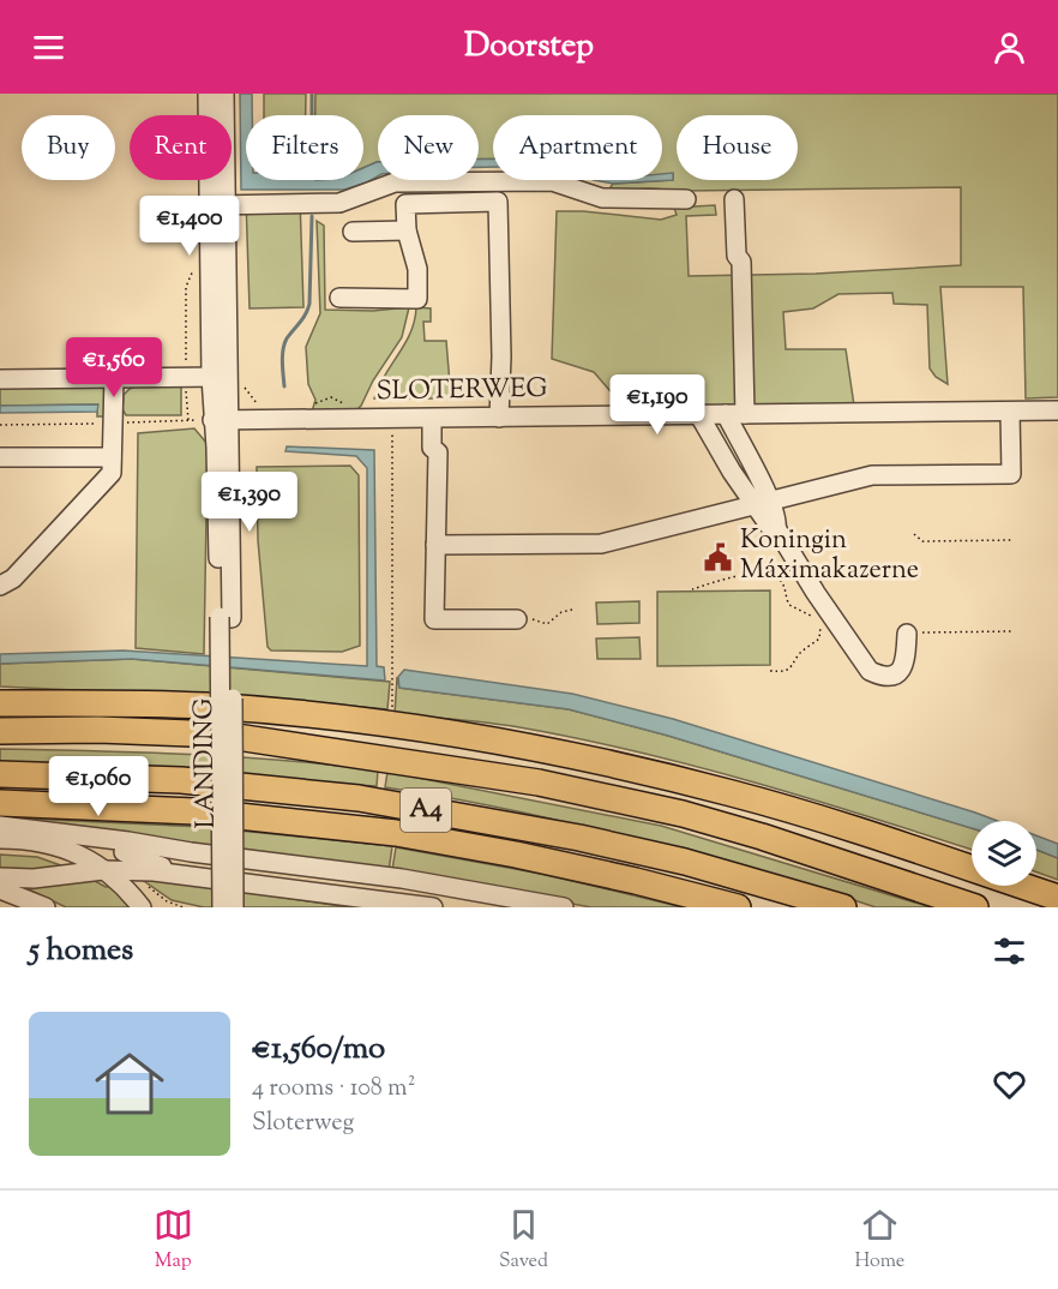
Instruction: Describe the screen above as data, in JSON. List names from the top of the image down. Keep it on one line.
{"streets":{"highway":["A4"],"street":["SLOTERWEG","LANDING"]},"places":{"public building":["Koningin Máximakazerne"]},"page":{"header":"Doorstep","chip":["Buy","Rent","Filters","New","Apartment","House"],"price":["€1,400","€1,560","€1,190","€1,390","€1,060"],"heading":"5 homes","list":[{"name":"€1,560/mo","note":"4 rooms · 108 m² · Sloterweg"}],"tabs":["Map","Saved","Home"]}}
